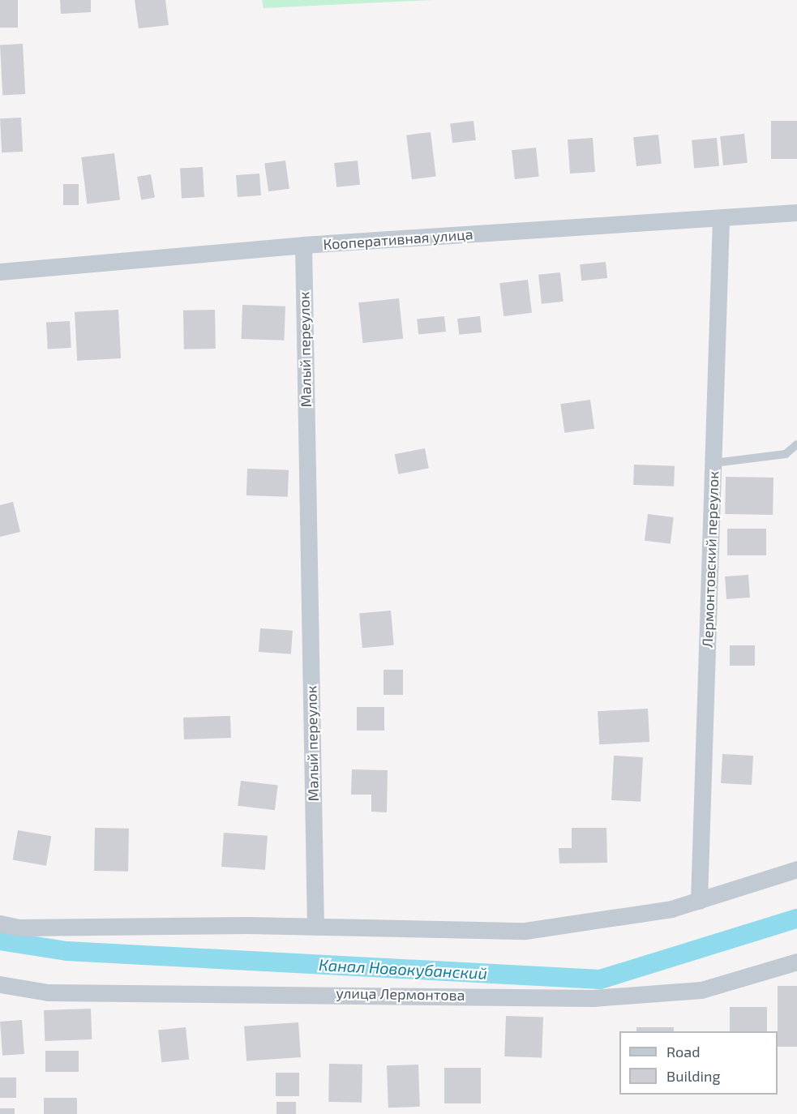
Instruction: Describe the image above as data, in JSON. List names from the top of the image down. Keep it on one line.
{"streets":{"street":["Кооперативная улица","Малый переулок","Лермонтовский переулок","улица Лермонтова"]},"crossings":[["Кооперативная улица","Малый переулок"],["Кооперативная улица","Лермонтовский переулок"]],"water":["Канал Новокубанский"],"legend":["Road","Building"]}
